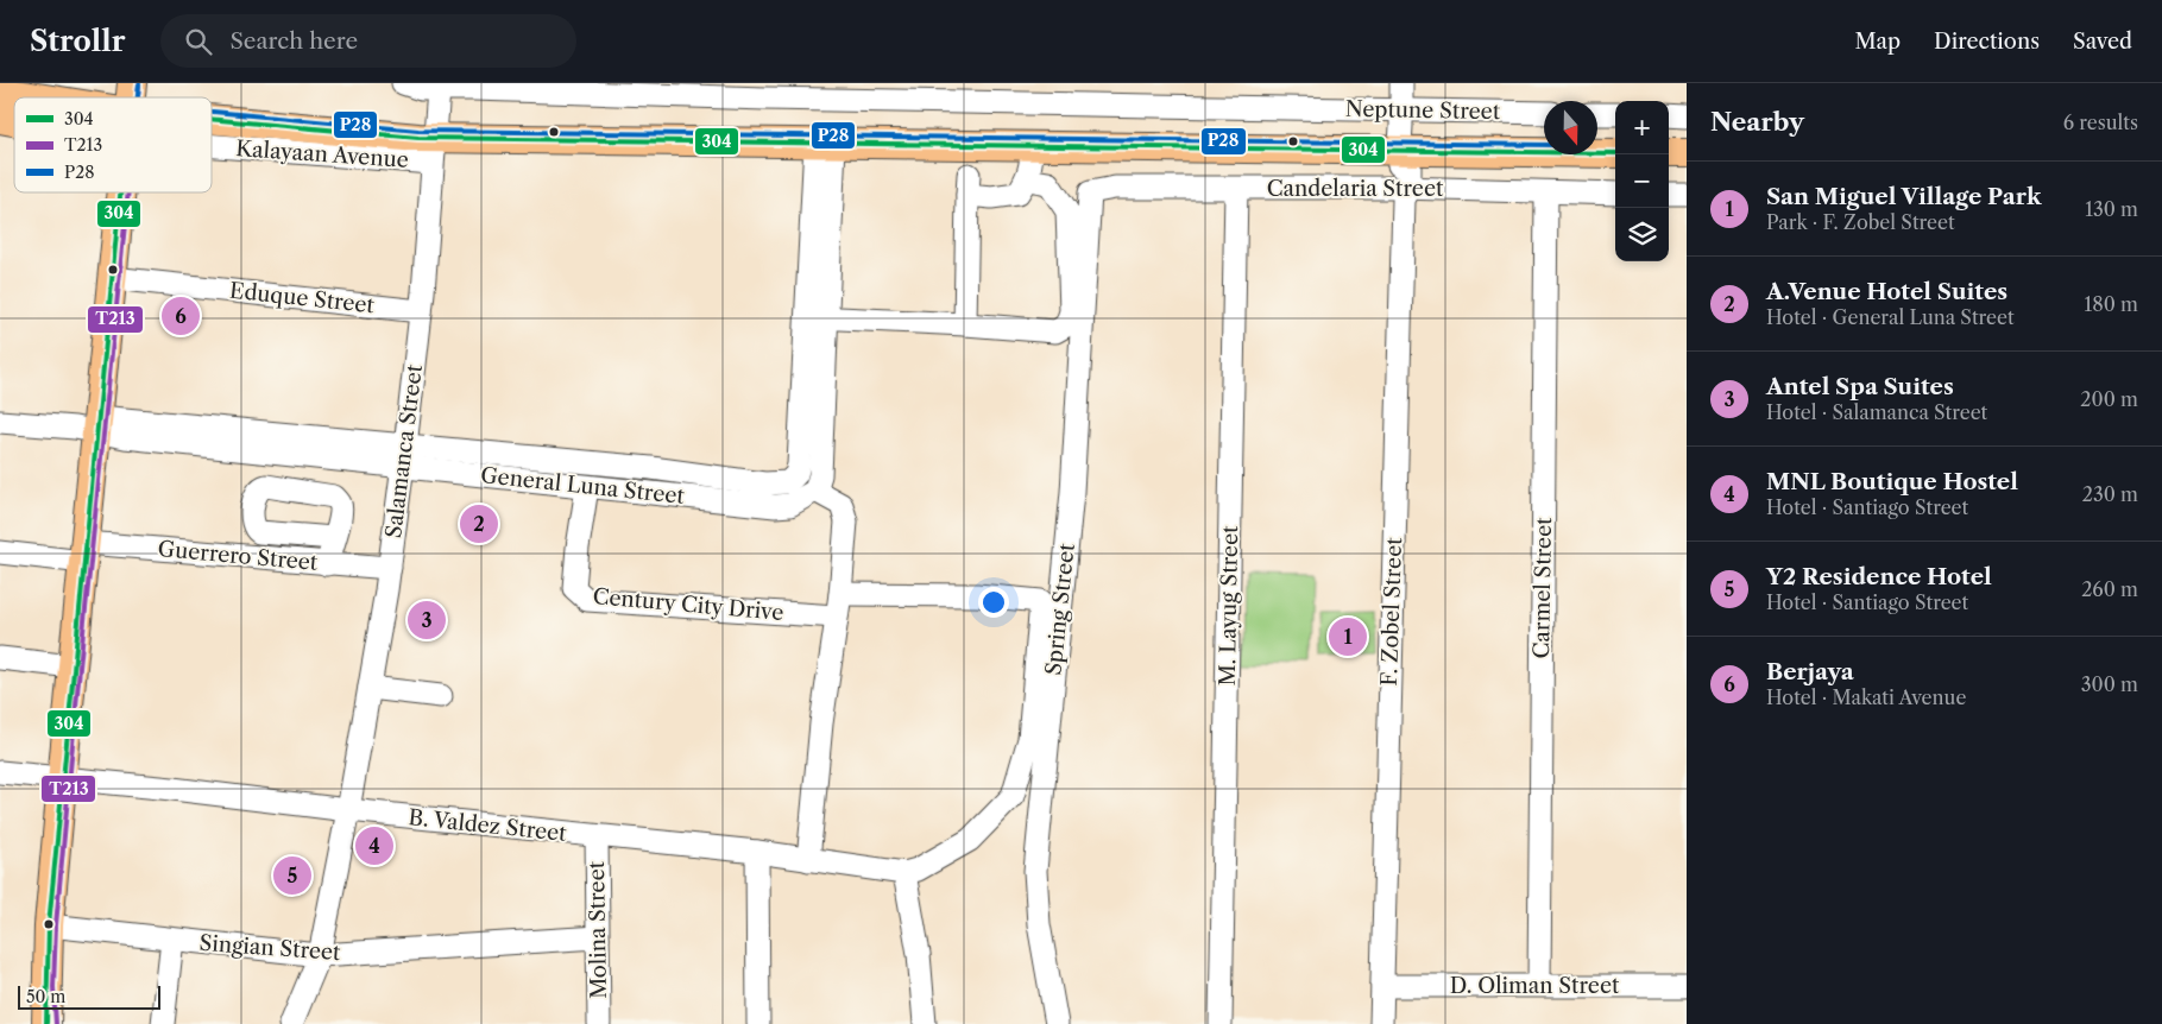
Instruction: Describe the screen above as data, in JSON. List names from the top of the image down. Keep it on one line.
{"streets":{"main road":["Kalayaan Avenue"],"street":["Neptune Street","Candelaria Street","Eduque Street","Salamanca Street","General Luna Street","Guerrero Street","Carmel Street","Century City Drive","M. Layug Street","Spring Street","F. Zobel Street","B. Valdez Street","Molina Street","Singian Street","D. Oliman Street"]},"crossings":[["Neptune Street","Salamanca Street"],["Neptune Street","F. Zobel Street"],["Kalayaan Avenue","Salamanca Street"],["Kalayaan Avenue","General Luna Street"],["Kalayaan Avenue","F. Zobel Street"],["Candelaria Street","Carmel Street"],["Candelaria Street","M. Layug Street"],["Candelaria Street","Spring Street"],["Candelaria Street","F. Zobel Street"],["Eduque Street","Salamanca Street"],["Salamanca Street","General Luna Street"],["Salamanca Street","Guerrero Street"],["Salamanca Street","B. Valdez Street"],["Salamanca Street","Singian Street"],["General Luna Street","Century City Drive"],["Carmel Street","D. Oliman Street"],["F. Zobel Street","D. Oliman Street"],["B. Valdez Street","Molina Street"],["Molina Street","Singian Street"]],"lines":["transit line T213","transit line P28","transit line 304"],"legend":["304","T213","P28"],"scale_bar":"50 m","north":"bottom","page":{"header":"Strollr","search":"Search here","nav":["Map","Directions","Saved"],"heading":["Nearby","6 results"],"map_buttons":["+","−"],"list":[{"mark":"1","name":"San Miguel Village Park","note":"Park · F. Zobel Street","value":"130 m"},{"mark":"2","name":"A.Venue Hotel Suites","note":"Hotel · General Luna Street","value":"180 m"},{"mark":"3","name":"Antel Spa Suites","note":"Hotel · Salamanca Street","value":"200 m"},{"mark":"4","name":"MNL Boutique Hostel","note":"Hotel · Santiago Street","value":"230 m"},{"mark":"5","name":"Y2 Residence Hotel","note":"Hotel · Santiago Street","value":"260 m"},{"mark":"6","name":"Berjaya","note":"Hotel · Makati Avenue","value":"300 m"}],"pins":["6","2","3","1","4","5"],"scale":"50 m"}}
